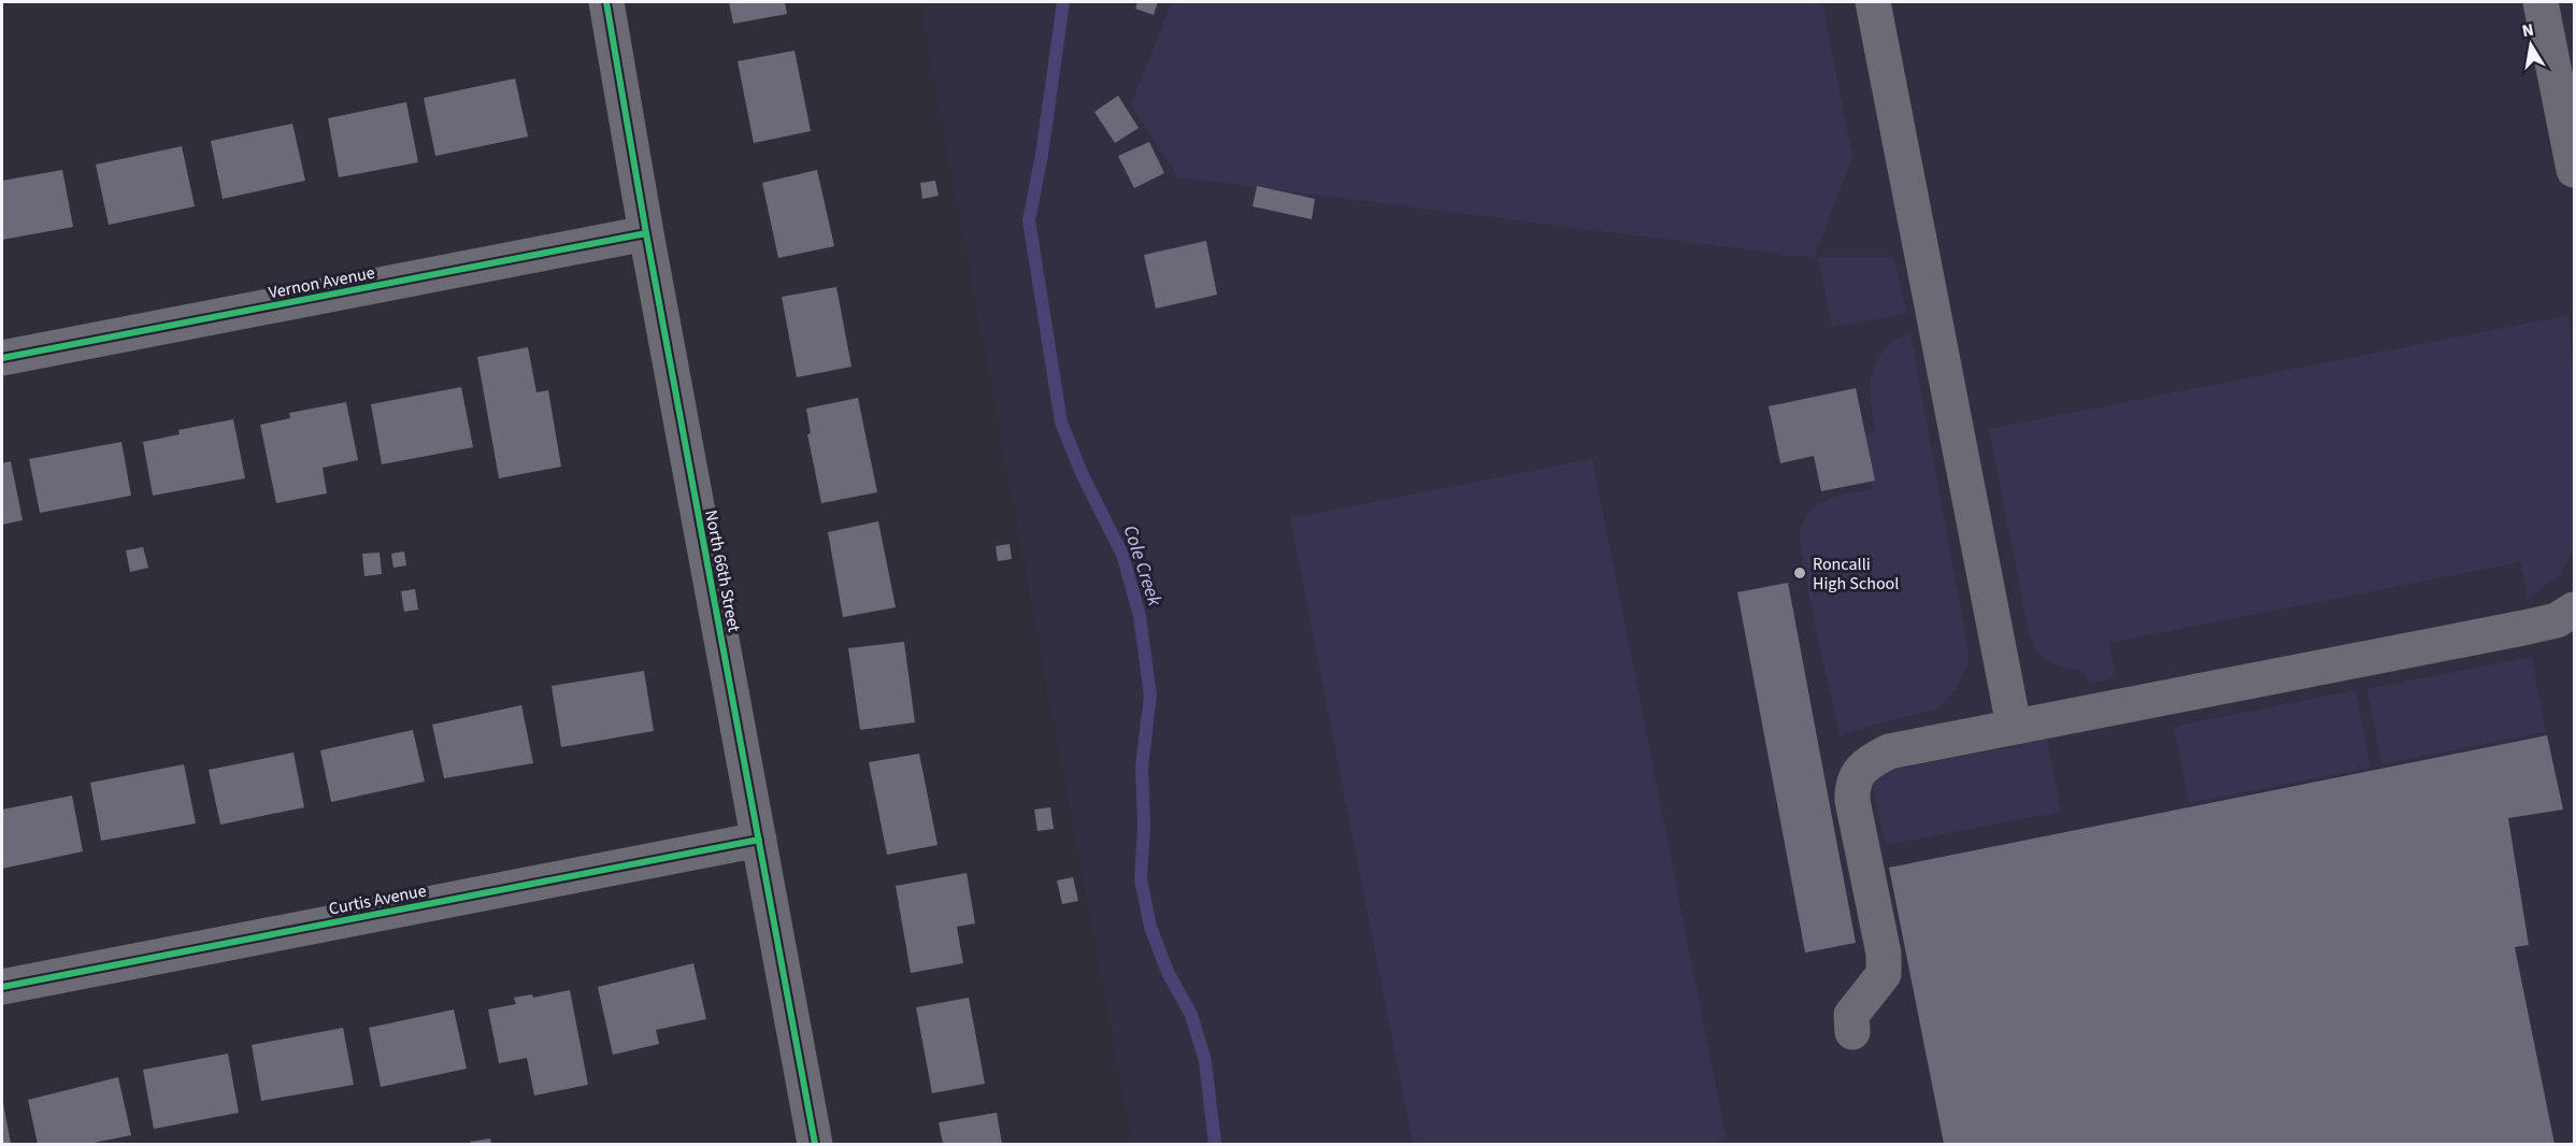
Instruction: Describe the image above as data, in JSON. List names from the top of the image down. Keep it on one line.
{"streets":{"street":["Vernon Avenue","North 66th Street","Curtis Avenue"]},"crossings":[["Vernon Avenue","North 66th Street"],["North 66th Street","Curtis Avenue"]],"water":["Cole Creek"],"places":["Roncalli High School"],"north":"top"}
